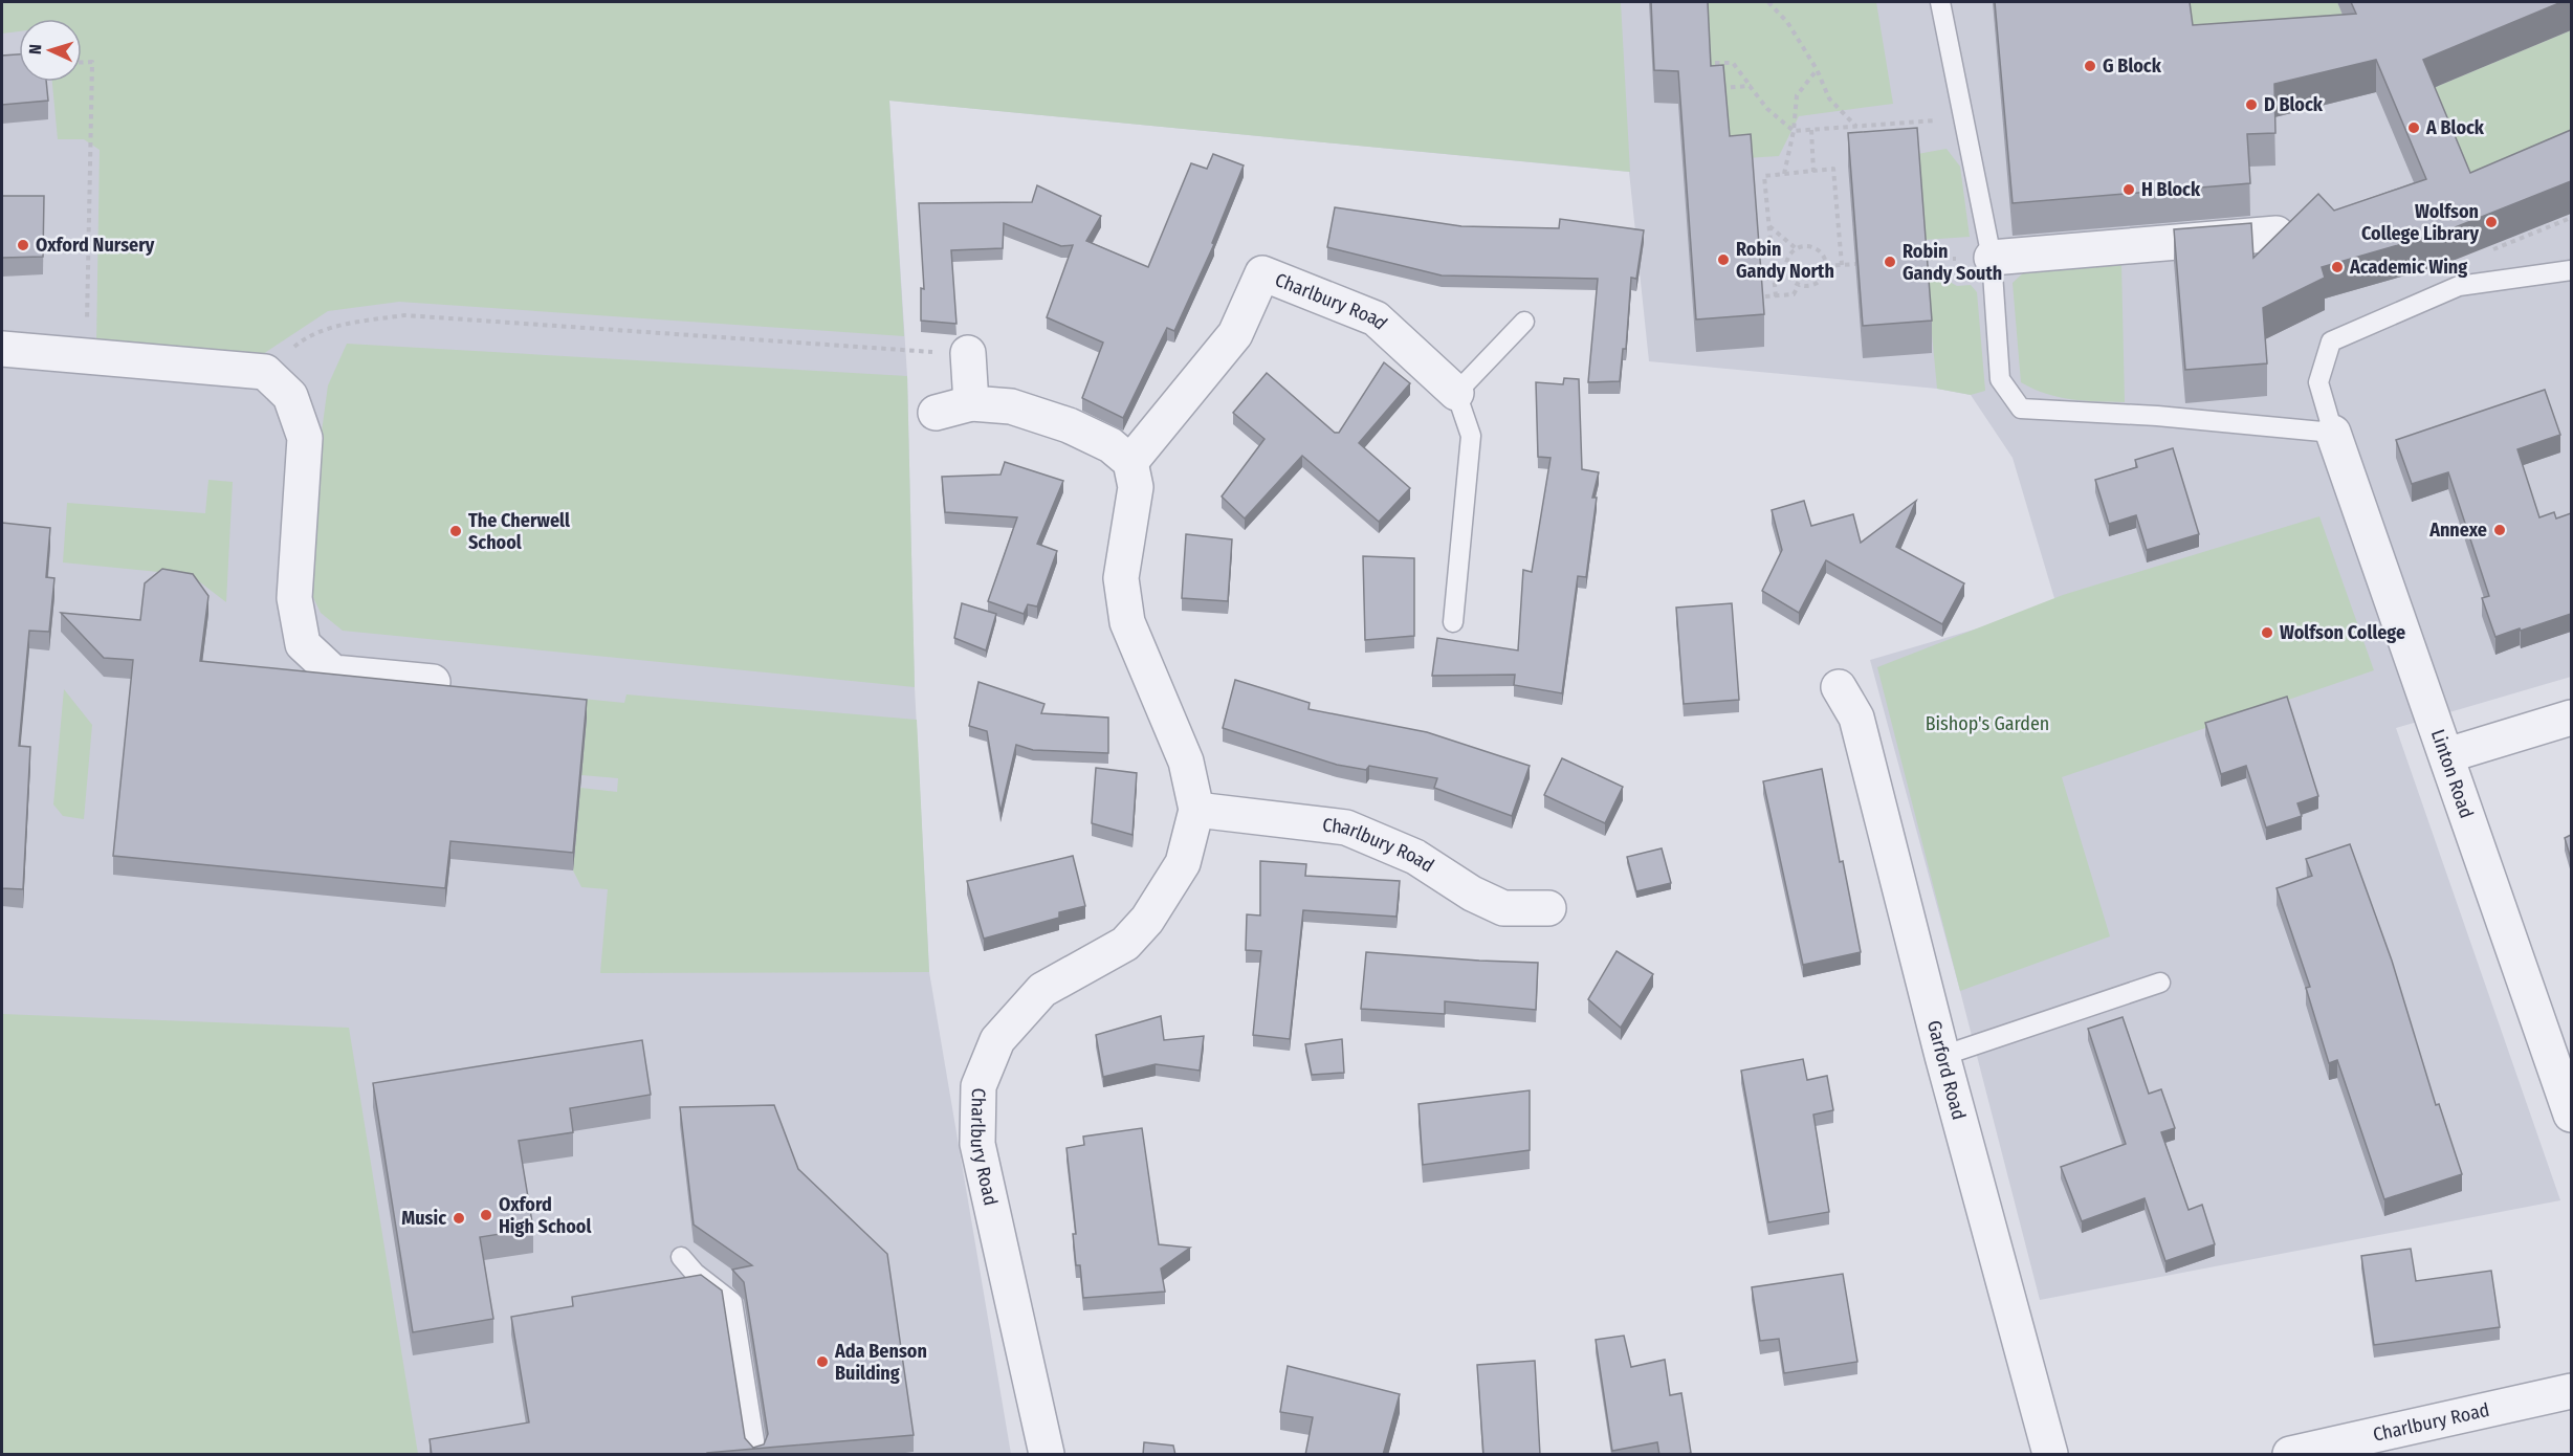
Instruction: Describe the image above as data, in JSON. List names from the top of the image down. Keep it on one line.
{"streets":{"street":["Charlbury Road","Linton Road","Garford Road"]},"parks":["Bishop's Garden"],"places":["G Block","D Block","A Block","H Block","Wolfson College Library","Oxford Nursery","Robin Gandy North","Robin Gandy South","Academic Wing","Annexe","The Cherwell School","Wolfson College","Oxford High School","Music","Ada Benson Building"],"north":"left"}
